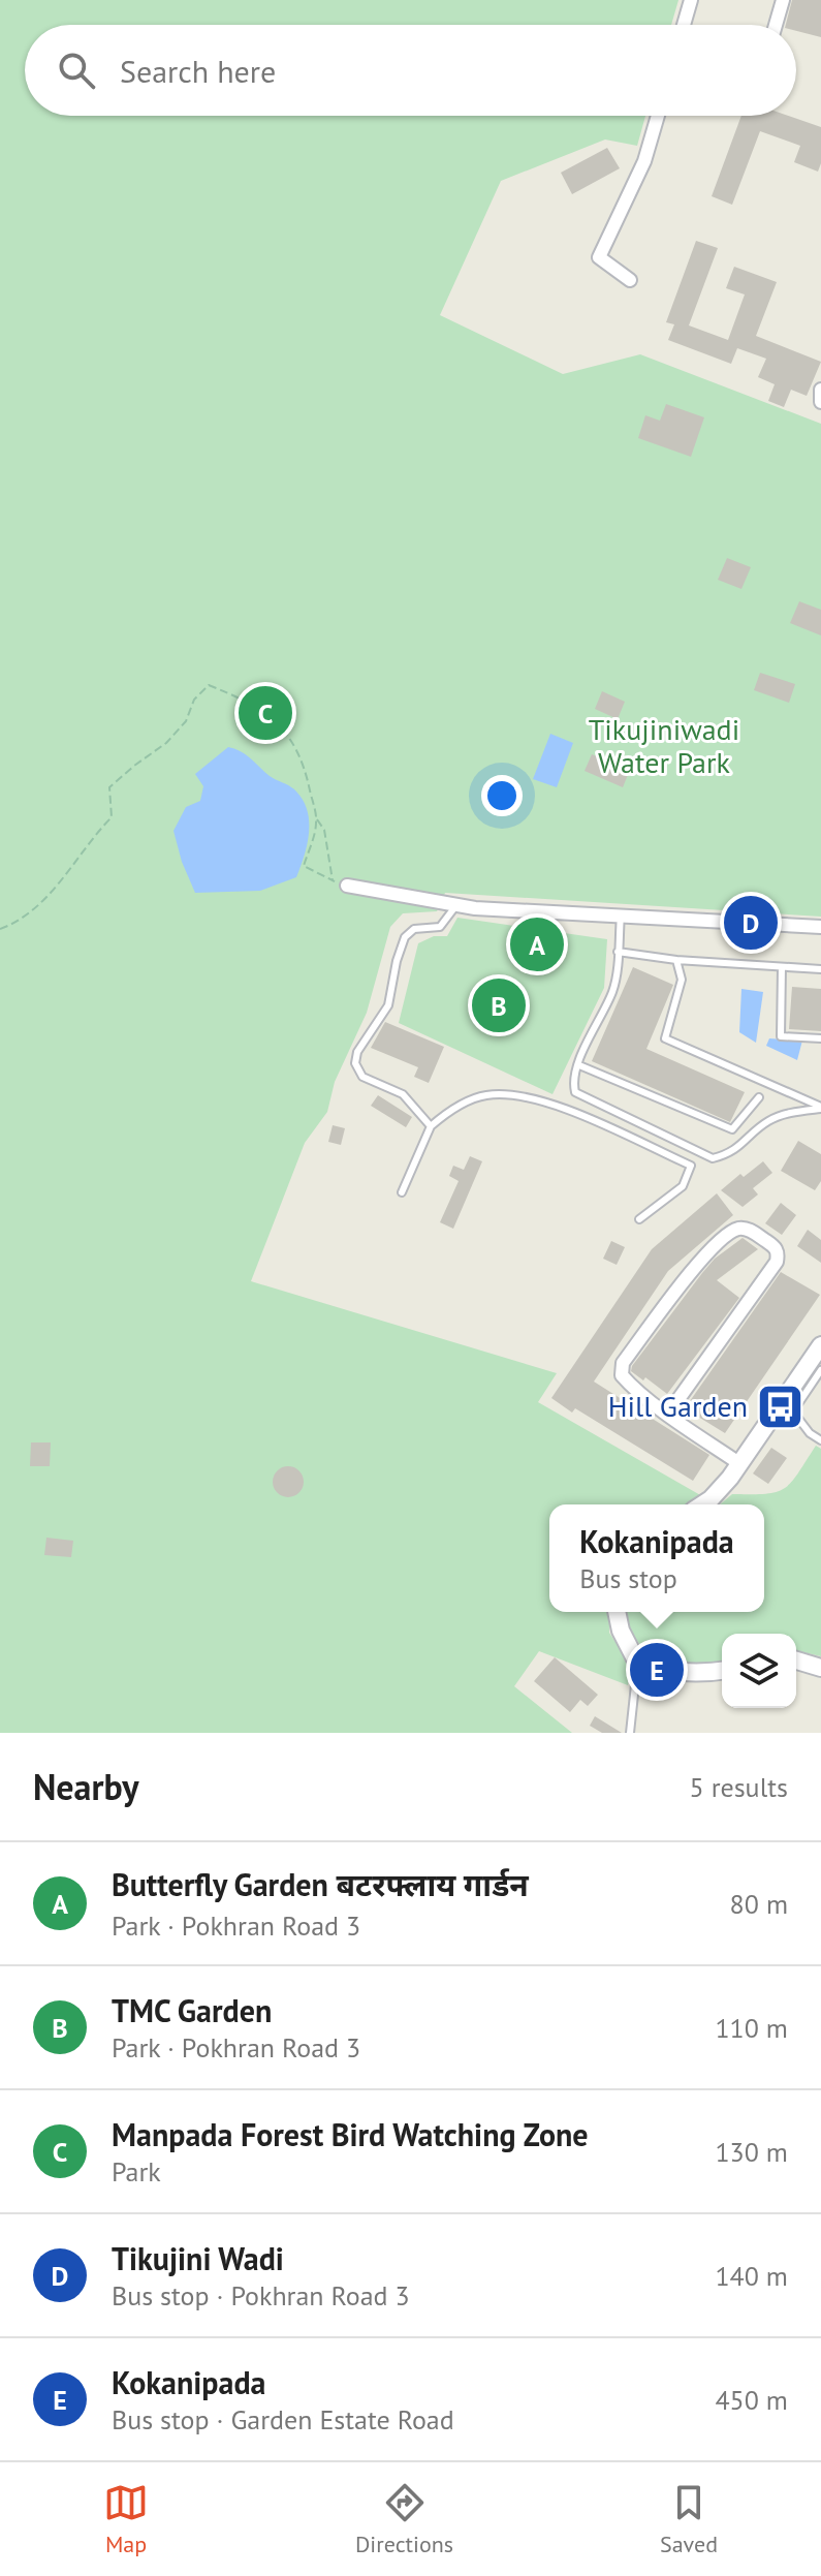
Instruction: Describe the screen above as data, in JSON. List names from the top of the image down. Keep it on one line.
{"parks":["Tikujiniwadi Water Park"],"places":{"bus stop":["Hill Garden"]},"page":{"search":"Search here","pins":["C","D","A","B","E"],"popup":["Kokanipada","Bus stop"],"heading":["Nearby","5 results"],"list":[{"mark":"A","name":"Butterfly Garden बटरफ्लाय गार्डन","note":"Park · Pokhran Road 3","value":"80 m"},{"mark":"B","name":"TMC Garden","note":"Park · Pokhran Road 3","value":"110 m"},{"mark":"C","name":"Manpada Forest Bird Watching Zone","note":"Park","value":"130 m"},{"mark":"D","name":"Tikujini Wadi","note":"Bus stop · Pokhran Road 3","value":"140 m"},{"mark":"E","name":"Kokanipada","note":"Bus stop · Garden Estate Road","value":"450 m"}],"nav":["Map","Directions","Saved"]}}
